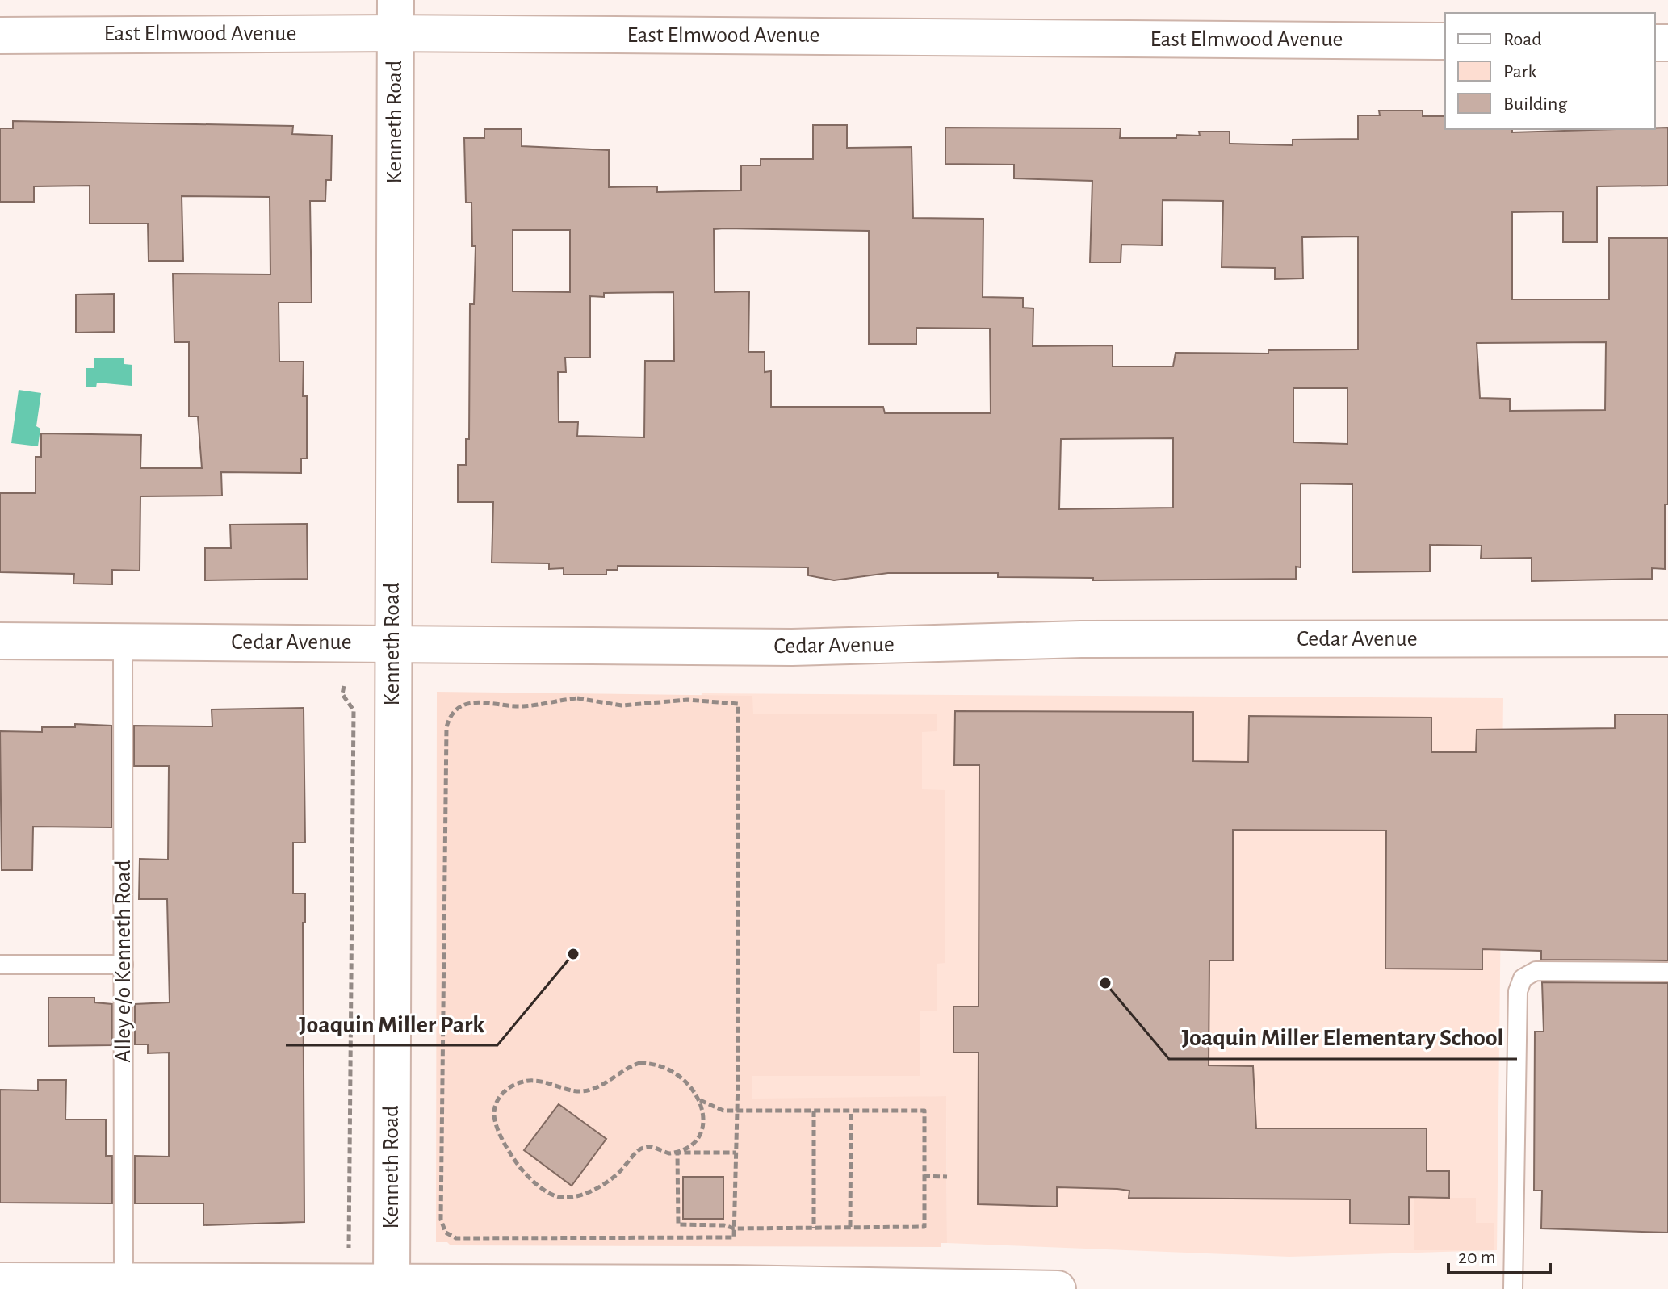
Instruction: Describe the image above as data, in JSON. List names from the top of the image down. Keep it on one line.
{"streets":{"street":["East Elmwood Avenue","Kenneth Road","Cedar Avenue"],"lane":["Alley e/o Kenneth Road"]},"crossings":[["East Elmwood Avenue","Kenneth Road"],["Kenneth Road","Cedar Avenue"],["Cedar Avenue","Alley e/o Kenneth Road"]],"places":["Joaquin Miller Park","Joaquin Miller Elementary School"],"legend":["Road","Park","Building"],"scale_bar":"20 m"}
